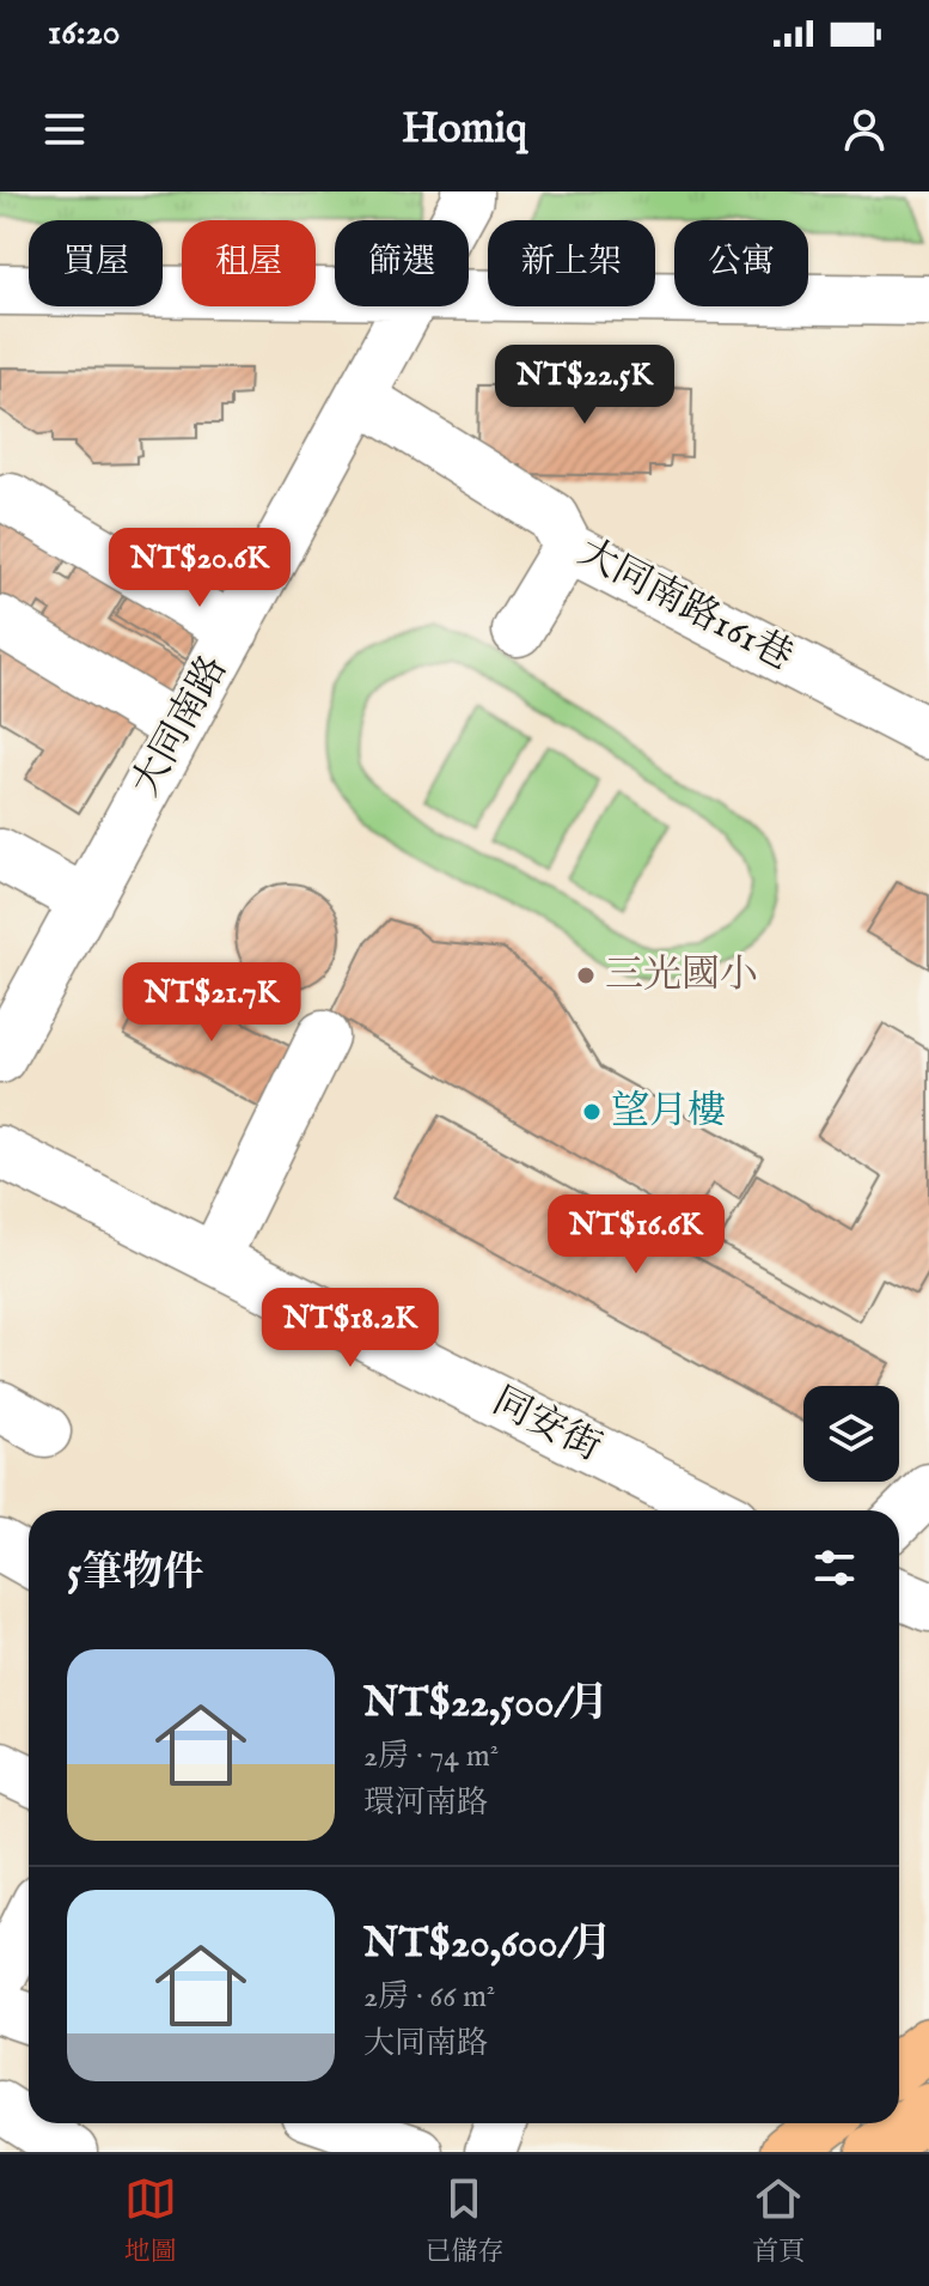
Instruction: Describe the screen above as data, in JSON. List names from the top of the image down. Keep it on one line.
{"streets":{"street":["大同南路161巷","大同南路","同安街"]},"crossings":[["大同南路161巷","大同南路"]],"places":["三光國小","望月樓"],"page":{"status":"16:20","header":"Homiq","chip":["買屋","租屋","篩選","新上架","公寓"],"price":["NT$22.5K","NT$20.6K","NT$21.7K","NT$16.6K","NT$18.2K"],"heading":"5筆物件","list":[{"name":"NT$22,500/月","note":"2房 · 74 m² · 環河南路"},{"name":"NT$20,600/月","note":"2房 · 66 m² · 大同南路"}],"tabs":["地圖","已儲存","首頁"]}}
